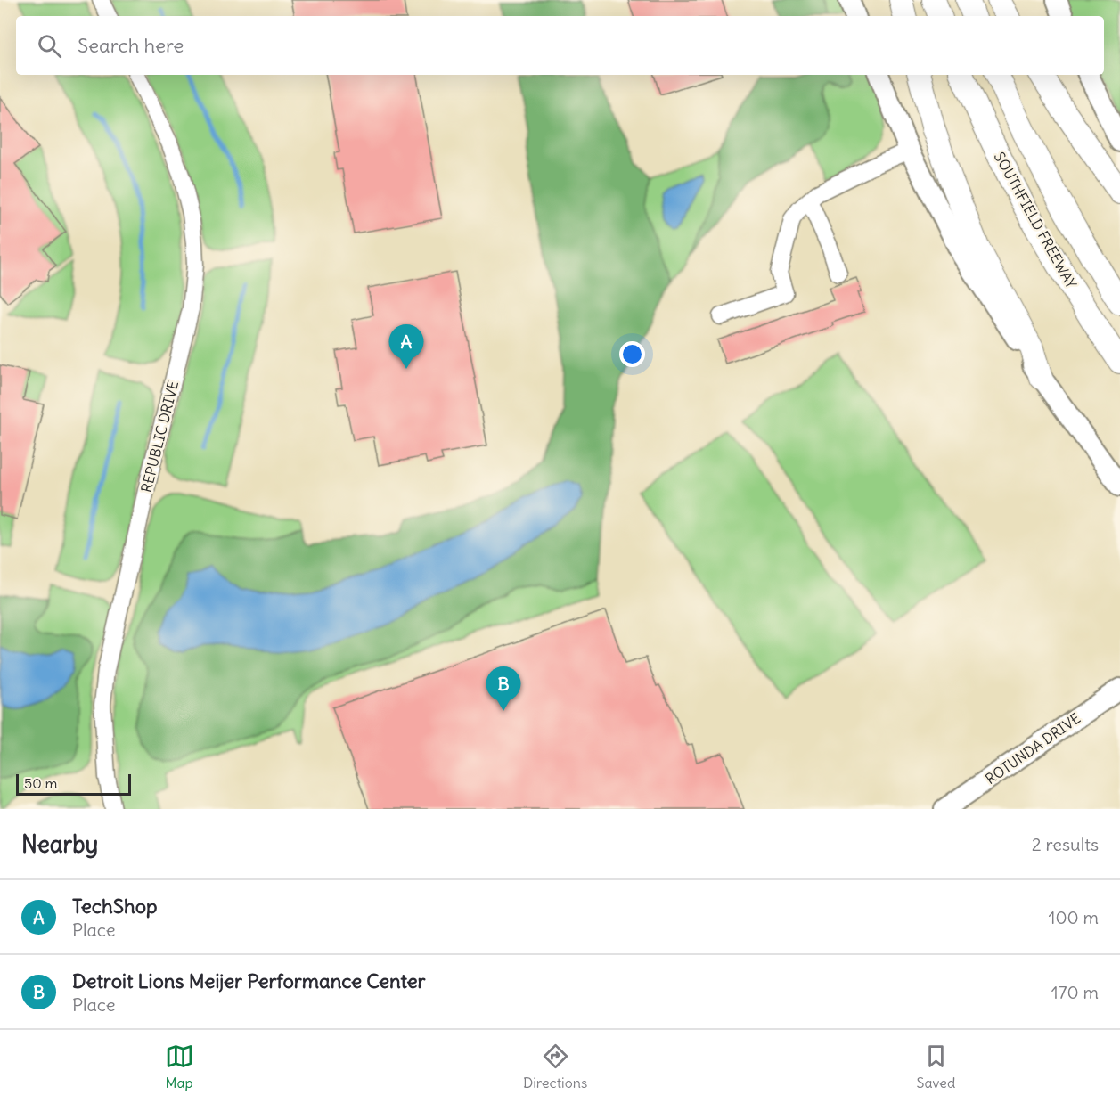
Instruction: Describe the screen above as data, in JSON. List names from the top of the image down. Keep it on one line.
{"streets":{"highway":["SOUTHFIELD FREEWAY"],"main road":["ROTUNDA DRIVE"],"street":["REPUBLIC DRIVE"]},"scale_bar":"50 m","page":{"search":"Search here","pins":["A","B"],"scale":"50 m","heading":["Nearby","2 results"],"list":[{"mark":"A","name":"TechShop","note":"Place","value":"100 m"},{"mark":"B","name":"Detroit Lions Meijer Performance Center","note":"Place","value":"170 m"}],"nav":["Map","Directions","Saved"]}}
